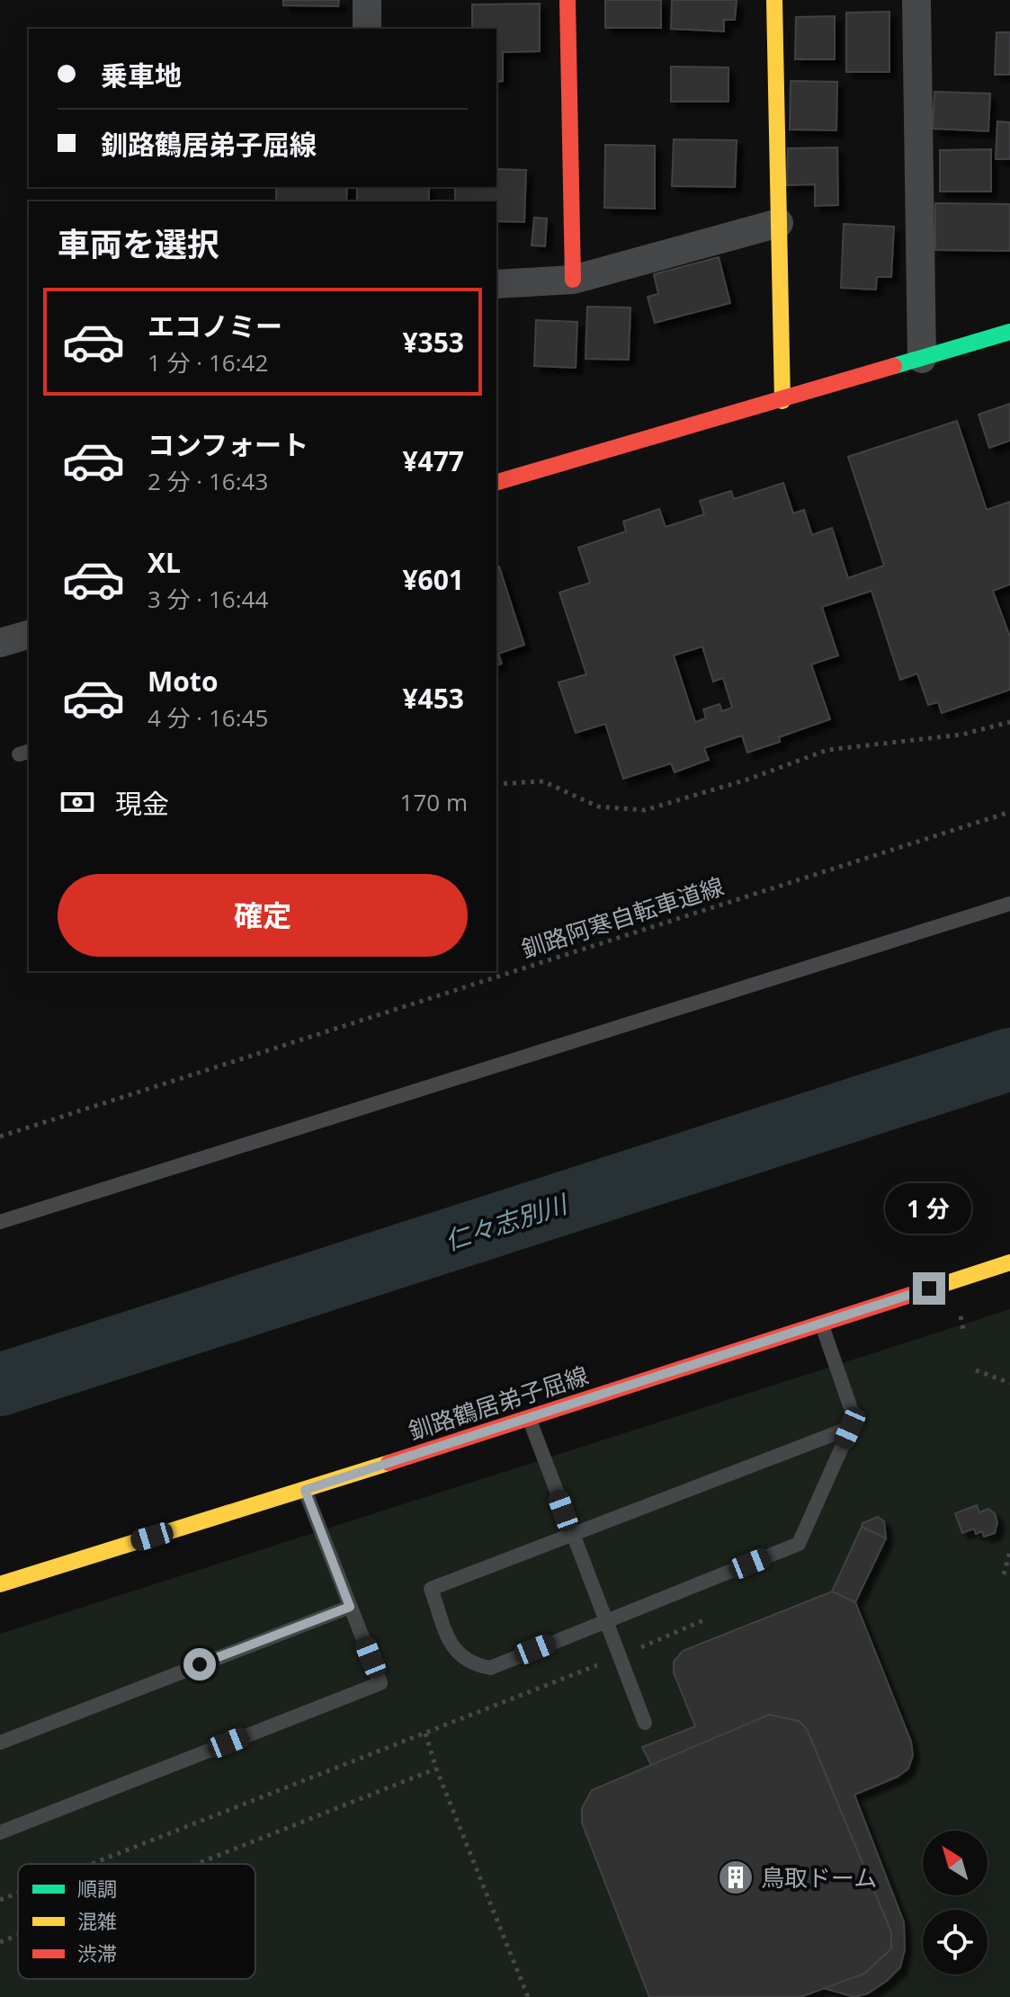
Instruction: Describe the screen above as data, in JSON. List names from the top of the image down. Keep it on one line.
{"streets":{"street":["釧路鶴居弟子屈線"],"path":["釧路阿寒自転車道線"]},"water":["仁々志別川"],"places":{"building":["鳥取ドーム"]},"legend":["順調","混雑","渋滞"],"north":"top left","page":{"banner":["乗車地","釧路鶴居弟子屈線"],"heading":"車両を選択","list":[{"name":"エコノミー","note":"1 分 · 16:42","value":"¥353"},{"name":"コンフォート","note":"2 分 · 16:43","value":"¥477"},{"name":"XL","note":"3 分 · 16:44","value":"¥601"},{"name":"Moto","note":"4 分 · 16:45","value":"¥453"}],"pay":["現金","170 m"],"buttons":"確定","bubble":"1 分"}}
